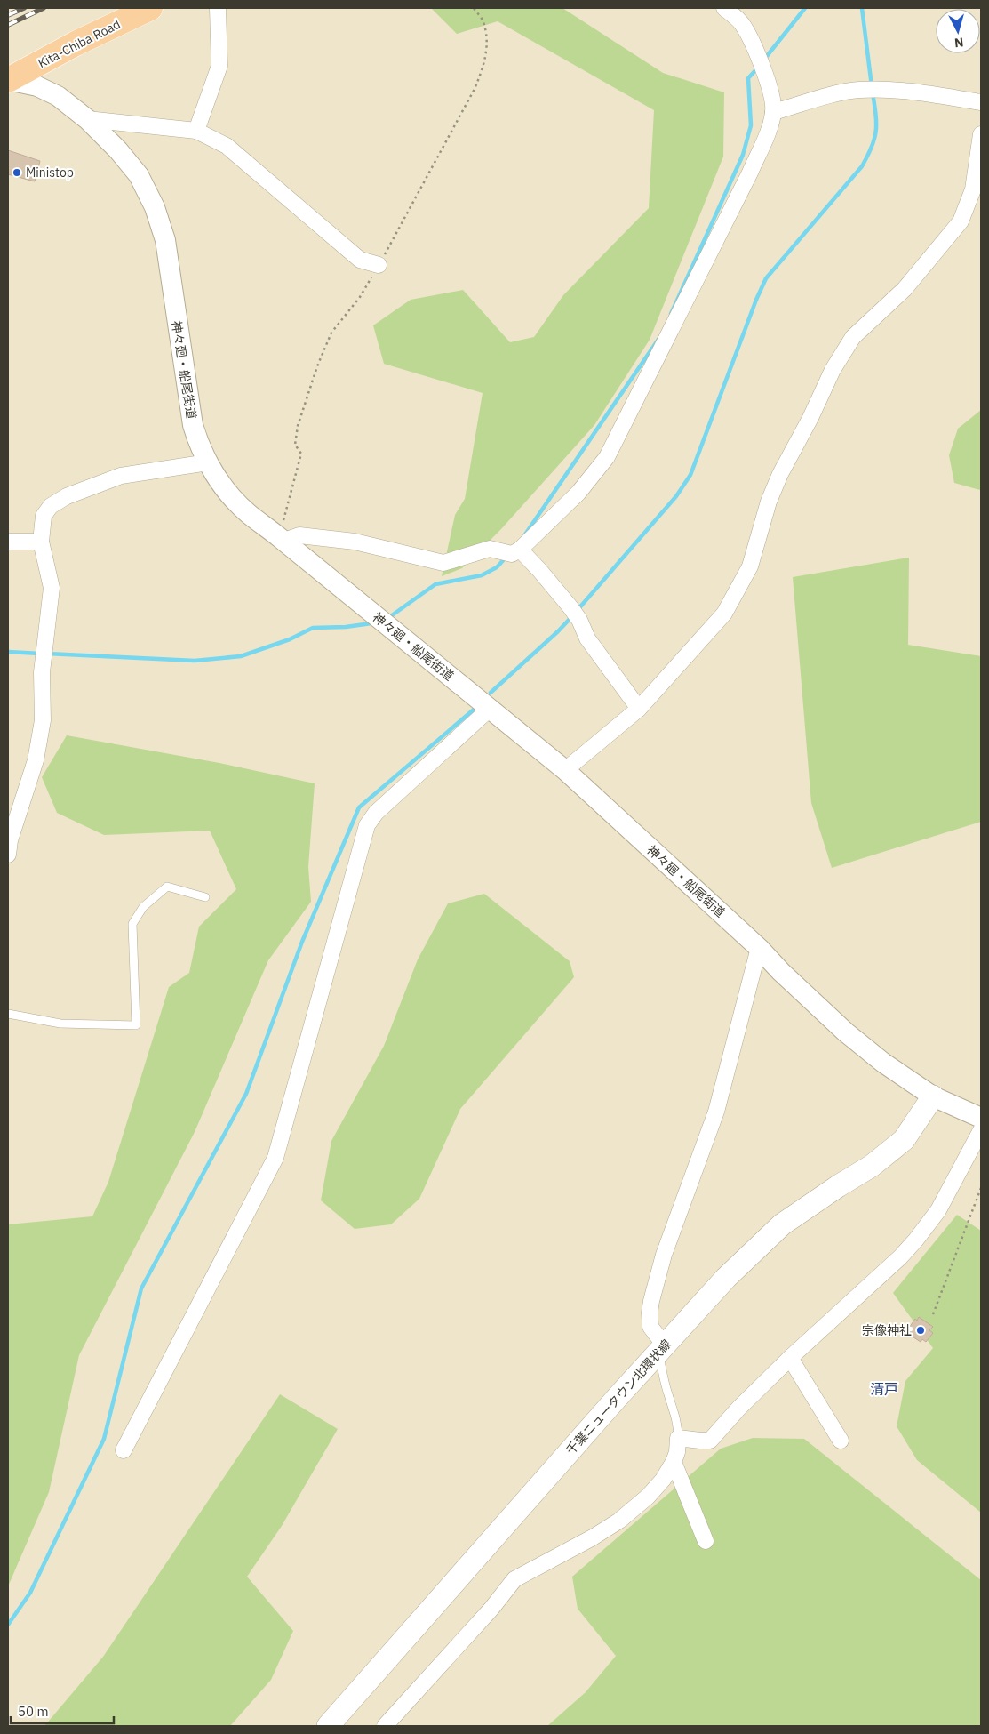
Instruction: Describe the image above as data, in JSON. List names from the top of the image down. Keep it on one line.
{"streets":{"highway":["Kita-Chiba Road"],"main road":["千葉ニュータウン北環状線"],"street":["神々廻・船尾街道"]},"crossings":[["Kita-Chiba Road","神々廻・船尾街道"],["神々廻・船尾街道","千葉ニュータウン北環状線"]],"districts":["清戸"],"places":["Ministop","宗像神社"],"scale_bar":"50 m","north":"bottom"}
